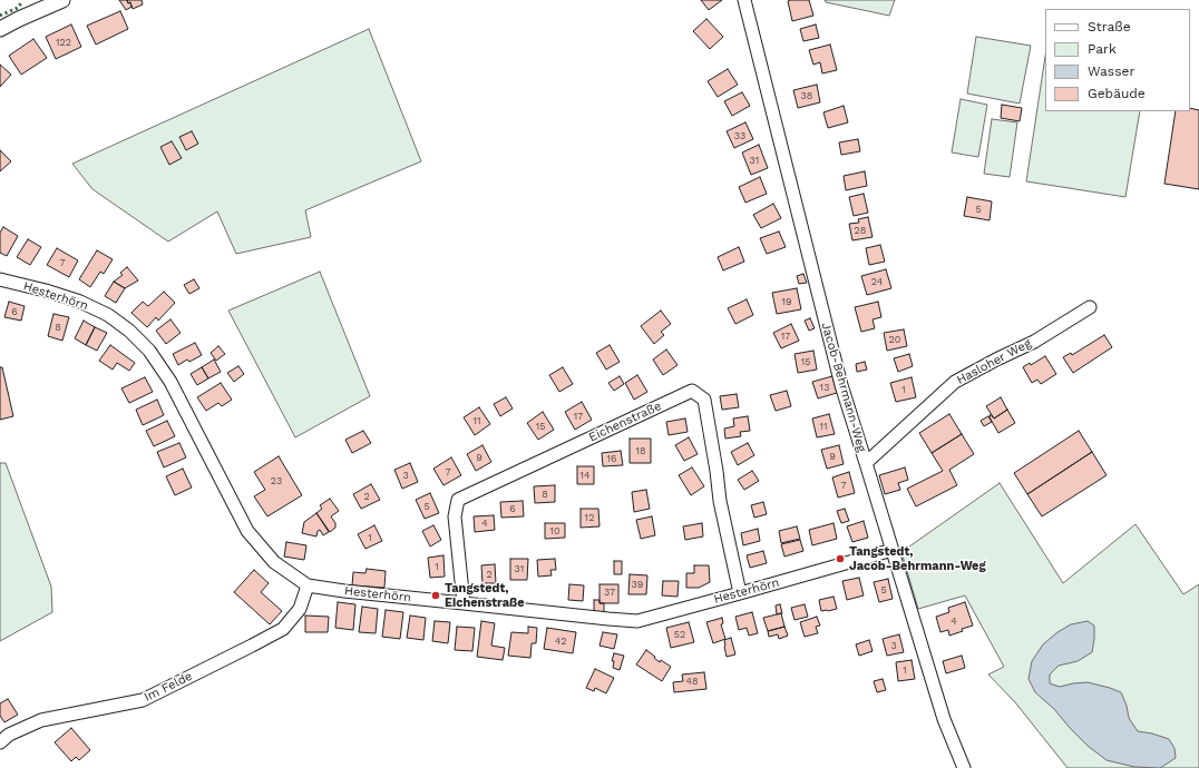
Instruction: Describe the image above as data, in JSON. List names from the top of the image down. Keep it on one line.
{"streets":{"street":["Hesterhörn","Hasloher Weg","Jacob-Behrmann-Weg","Eichenstraße","Im Felde"]},"crossings":[["Hesterhörn","Jacob-Behrmann-Weg"],["Hesterhörn","Eichenstraße"],["Hesterhörn","Im Felde"],["Hasloher Weg","Jacob-Behrmann-Weg"]],"places":["Tangstedt, Jacob-Behrmann-Weg","Tangstedt, Eichenstraße"],"house_numbers":["122","38","33","31","5","28","7","24","19","6","8","17","20","15","13","1","17","11","15","11","18","9","9","16","7","3","14","23","7","8","2","5","6","12","4","10","1","1","31","2","39","5","37","4","52","42","3","1","48"],"legend":["Straße","Park","Wasser","Gebäude"]}
